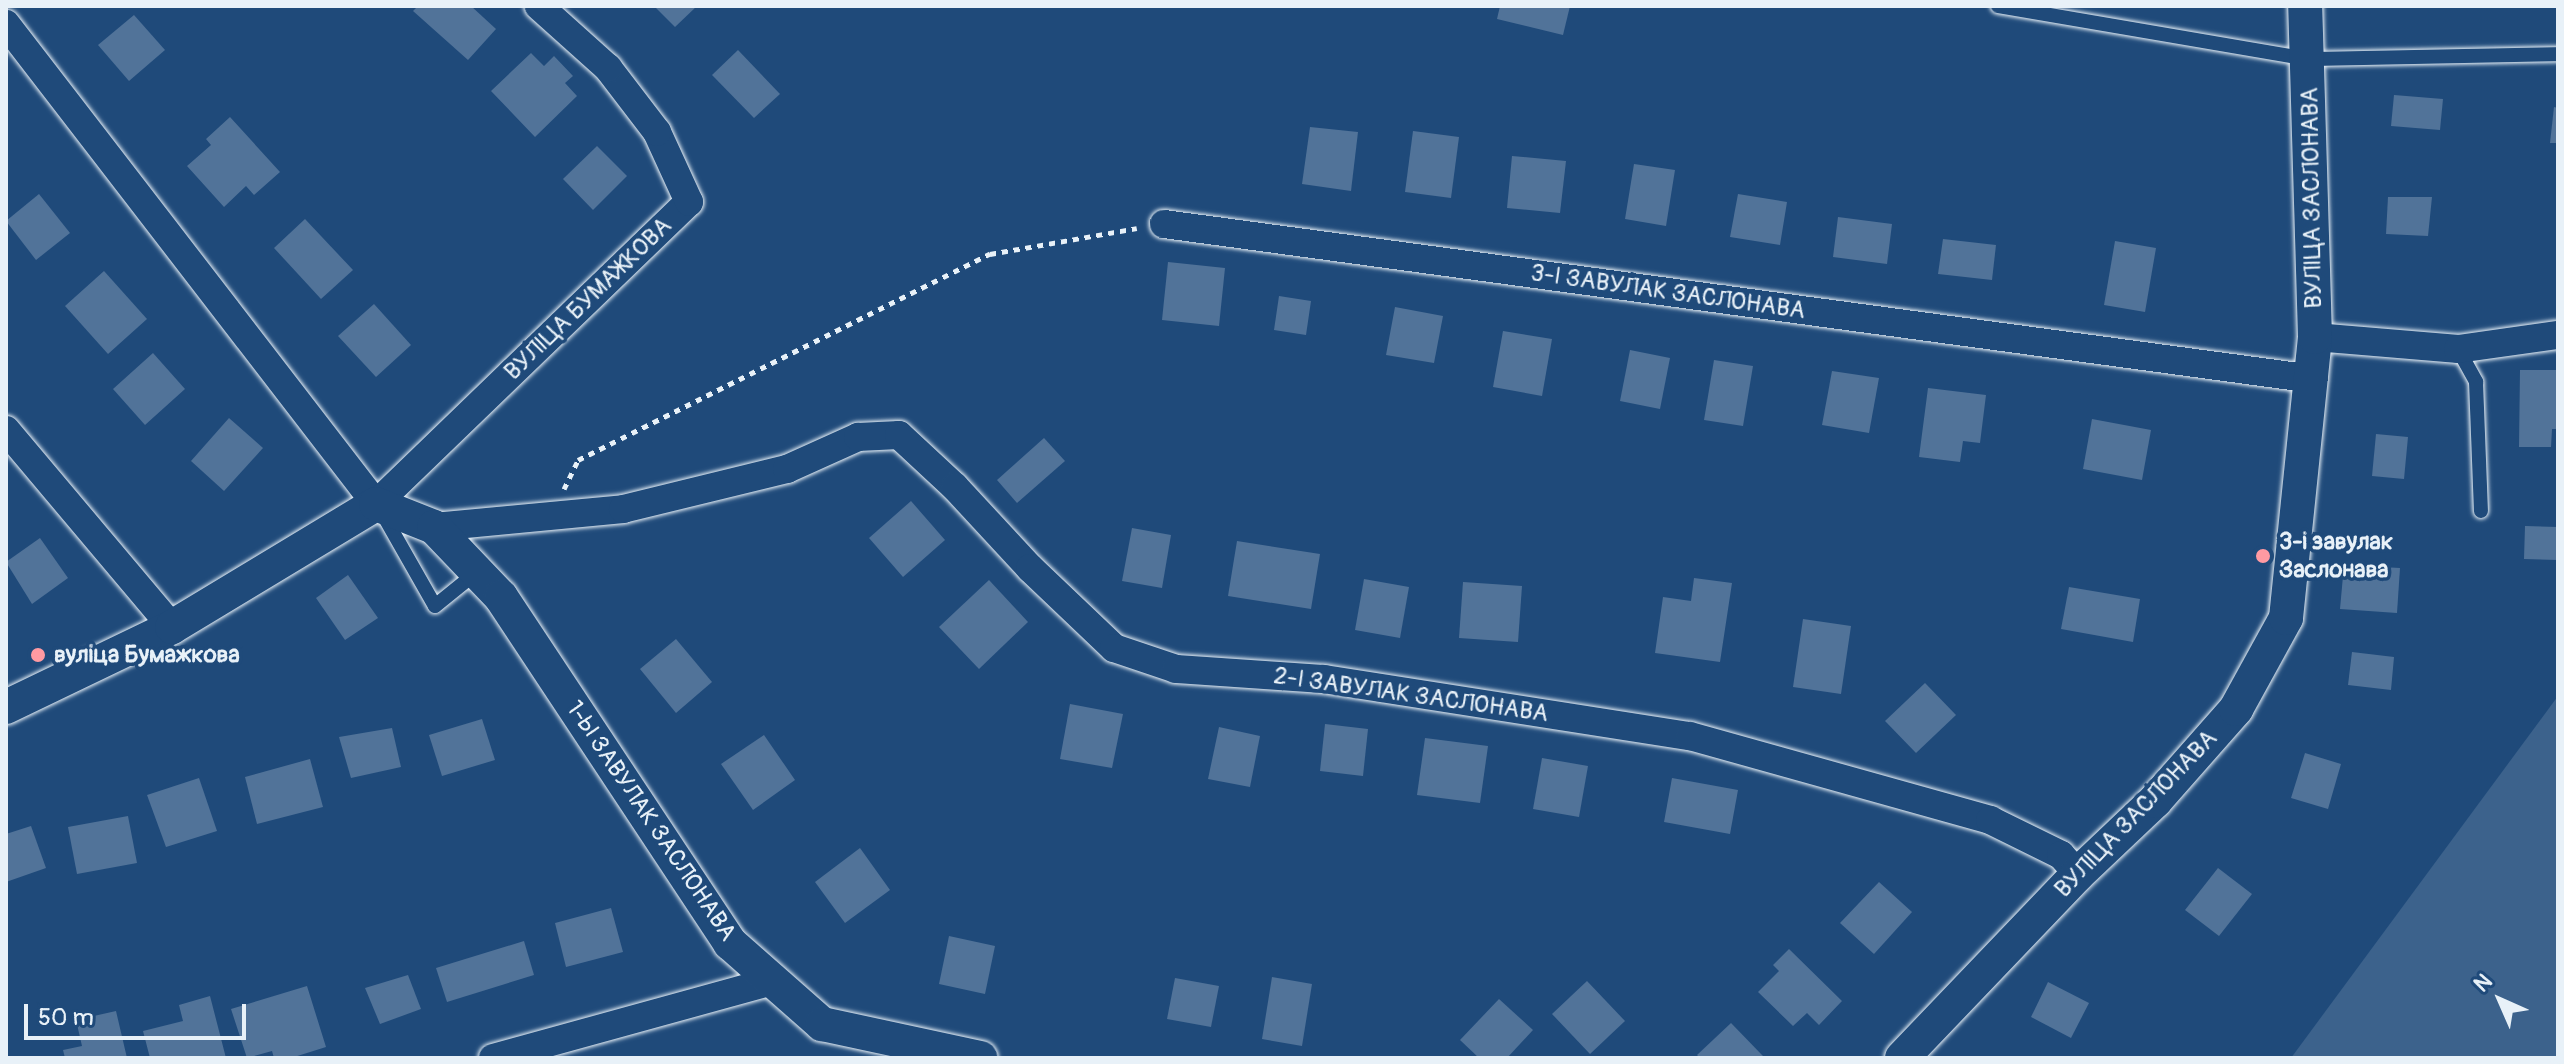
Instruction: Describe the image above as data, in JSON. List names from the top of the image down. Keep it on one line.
{"streets":{"street":["ВУЛІЦА ЗАСЛОНАВА","3-І ЗАВУЛАК ЗАСЛОНАВА","ВУЛІЦА БУМАЖКОВА","2-І ЗАВУЛАК ЗАСЛОНАВА","1-Ы ЗАВУЛАК ЗАСЛОНАВА"]},"crossings":[["ВУЛІЦА ЗАСЛОНАВА","3-І ЗАВУЛАК ЗАСЛОНАВА"],["ВУЛІЦА ЗАСЛОНАВА","2-І ЗАВУЛАК ЗАСЛОНАВА"],["ВУЛІЦА БУМАЖКОВА","1-Ы ЗАВУЛАК ЗАСЛОНАВА"],["2-І ЗАВУЛАК ЗАСЛОНАВА","1-Ы ЗАВУЛАК ЗАСЛОНАВА"]],"places":["3-і завулак Заслонава","вуліца Бумажкова"],"scale_bar":"50 m","north":"top left"}
